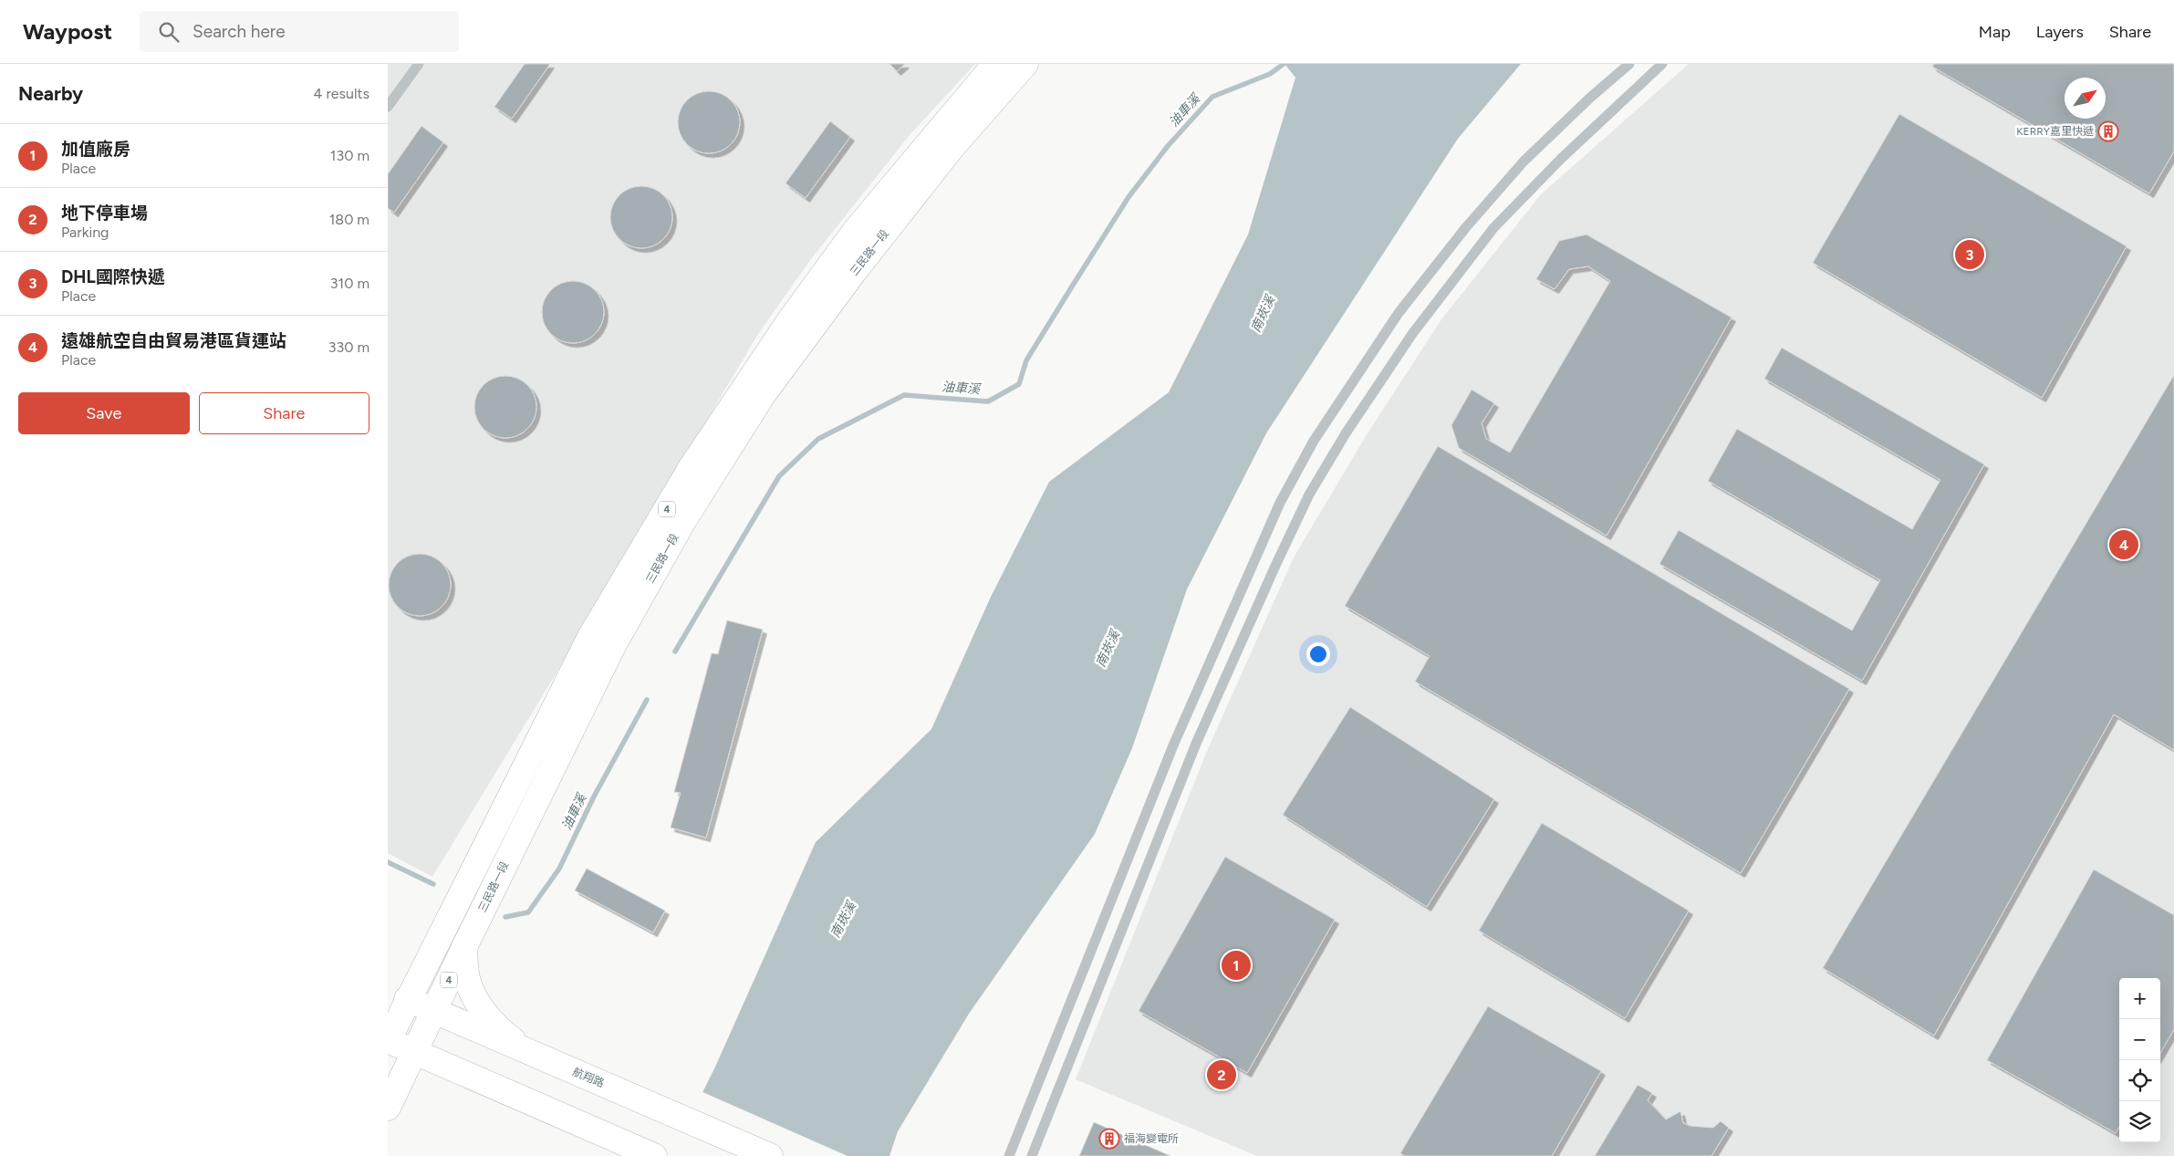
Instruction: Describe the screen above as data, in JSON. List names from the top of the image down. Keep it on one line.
{"streets":{"main road":["三民路一段","4","航翔路"]},"crossings":[["三民路一段","航翔路"]],"water":["油車溪","南崁溪"],"places":{"building":["KERRY嘉里快遞","福海變電所"]},"north":"top right","page":{"header":"Waypost","search":"Search here","nav":["Map","Layers","Share"],"heading":["Nearby","4 results"],"list":[{"mark":"1","name":"加值廠房","note":"Place","value":"130 m"},{"mark":"2","name":"地下停車場","note":"Parking","value":"180 m"},{"mark":"3","name":"DHL國際快遞","note":"Place","value":"310 m"},{"mark":"4","name":"遠雄航空自由貿易港區貨運站","note":"Place","value":"330 m"}],"pins":["3","4","1","2"],"buttons":["Save","Share"],"map_buttons":["+","−"]}}
